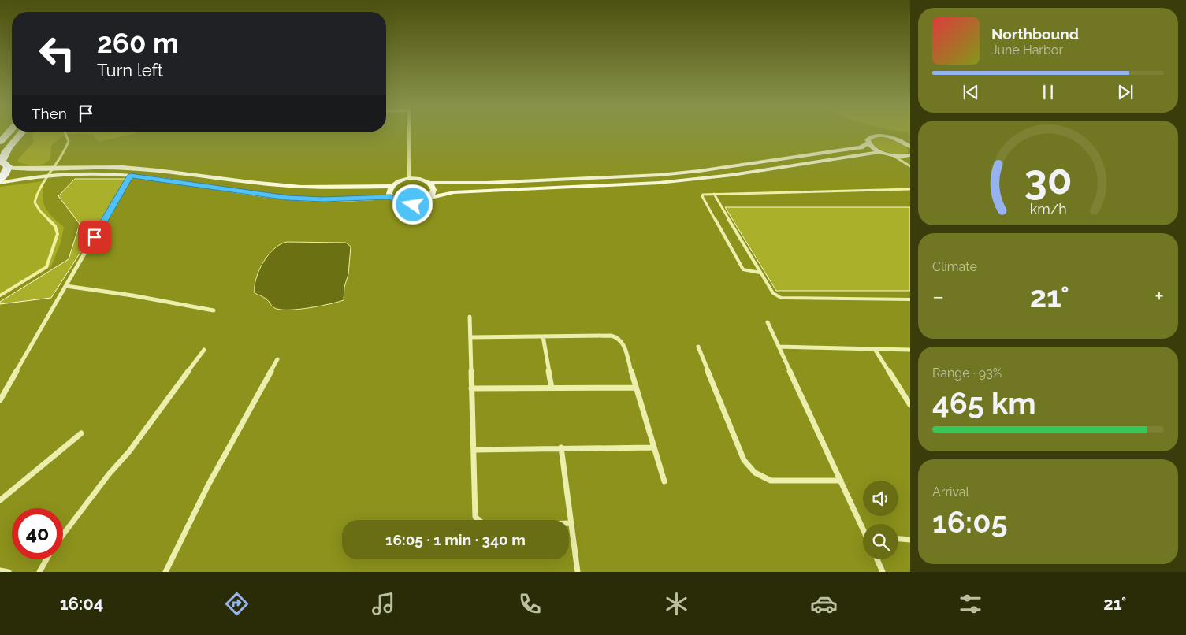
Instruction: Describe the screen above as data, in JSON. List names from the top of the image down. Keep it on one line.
{"page":{"turn":["260 m","Turn left"],"song":["Northbound","June Harbor"],"then":"Then","tile":["Climate",["Range · 93%","465 km"],["Arrival","16:05"]],"heat":["−","21°","+"],"limit":"40","trip":"16:05 · 1 min · 340 m","tabs":["16:04","21°"],"gauge":["30","km/h"]}}
